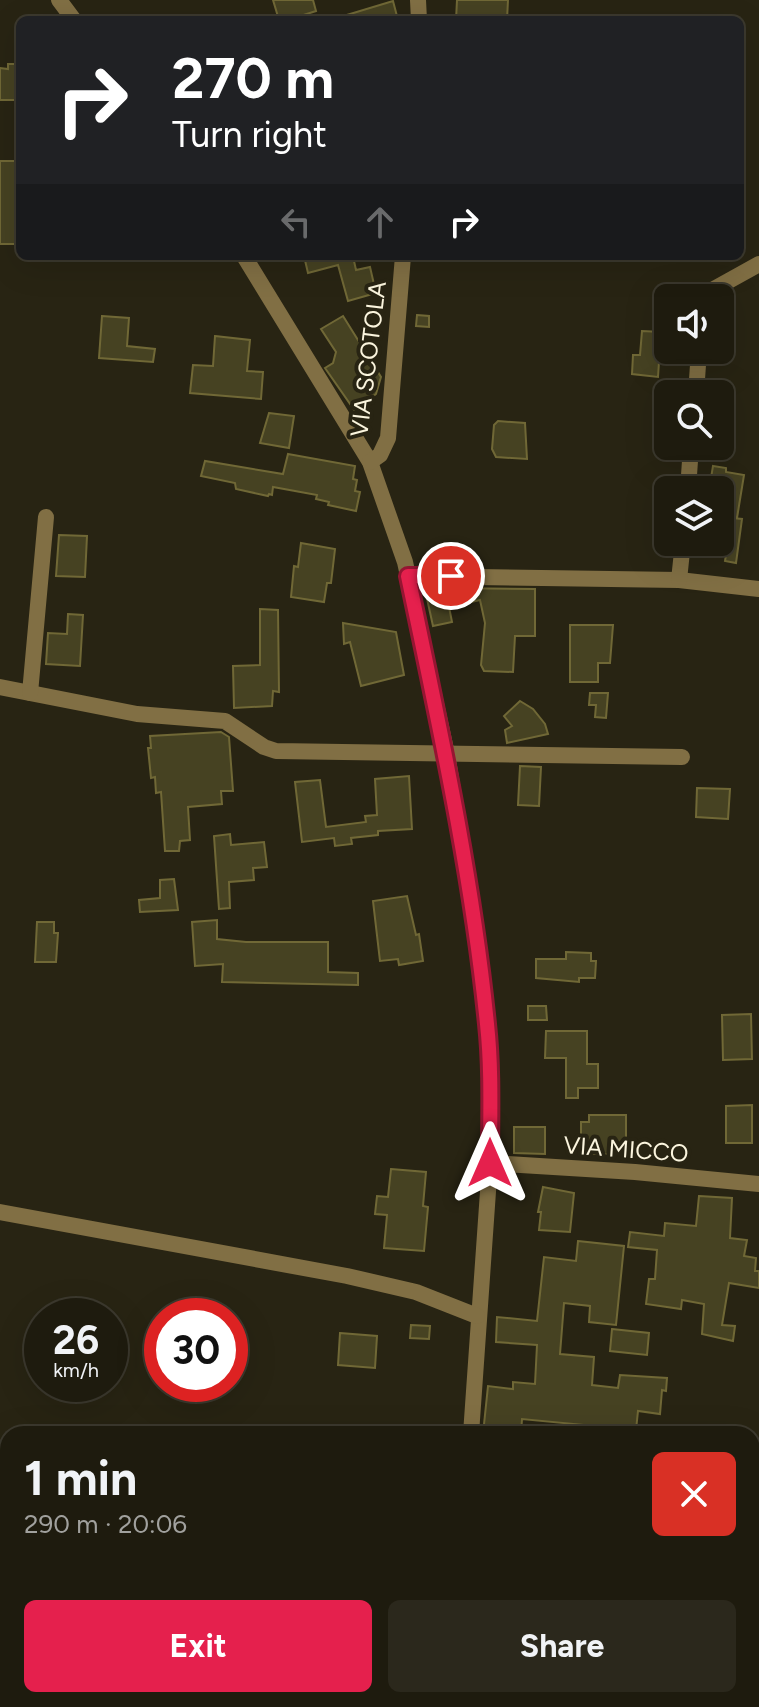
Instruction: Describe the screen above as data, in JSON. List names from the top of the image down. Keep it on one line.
{"streets":{"street":["VIA SCOTOLA","VIA MICCO"]},"page":{"turn":["270 m","Turn right"],"speed":"26 km/h","limit":"30","heading":["1 min","290 m · 20:06"],"buttons":["Exit","Share"]}}
